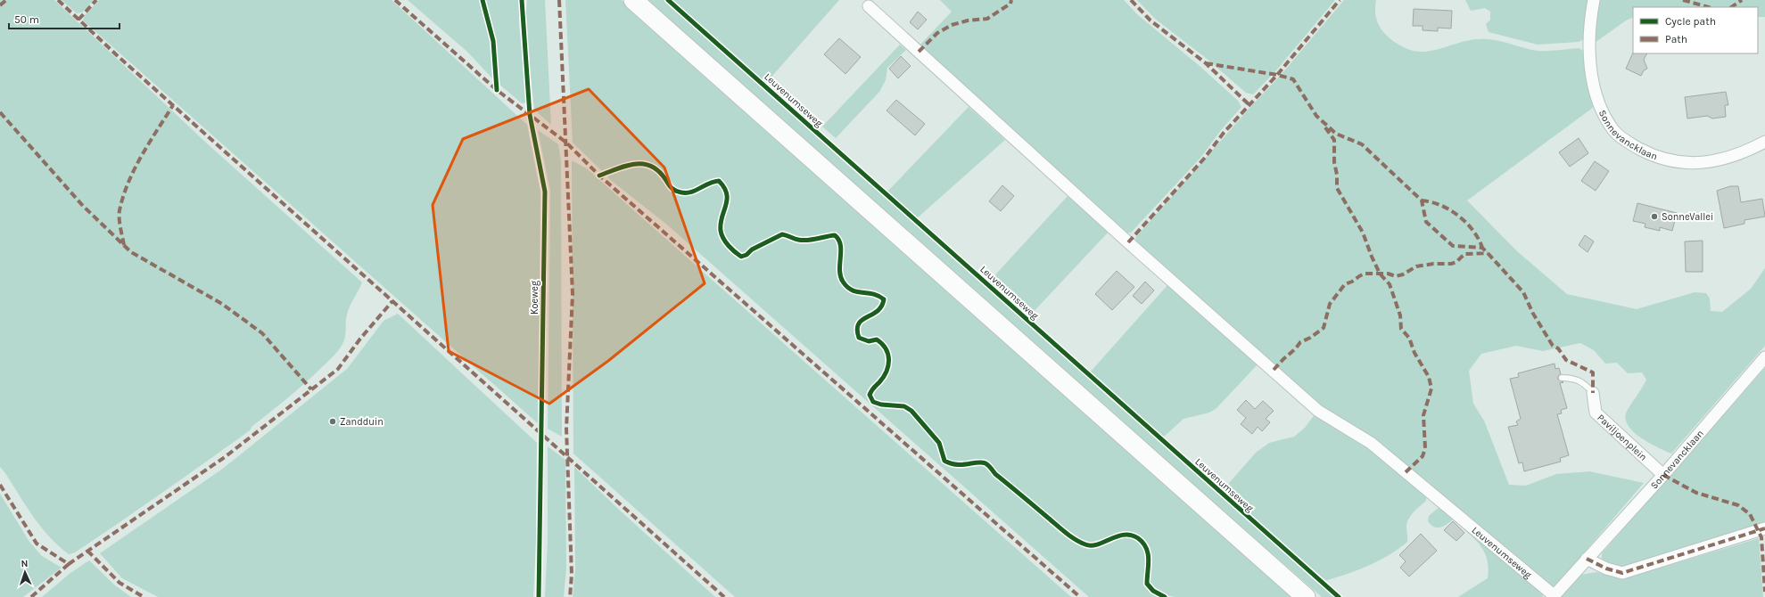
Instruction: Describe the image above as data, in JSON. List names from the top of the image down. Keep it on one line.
{"streets":{"street":["Leuvenumseweg","Sonnevancklaan","Paviljoenplein"],"cycle path":["Koeweg"]},"crossings":[["Leuvenumseweg","Sonnevancklaan"],["Sonnevancklaan","Paviljoenplein"]],"places":["SonneVallei","Zandduin"],"legend":["Cycle path","Path"],"scale_bar":"50 m","north":"top"}
